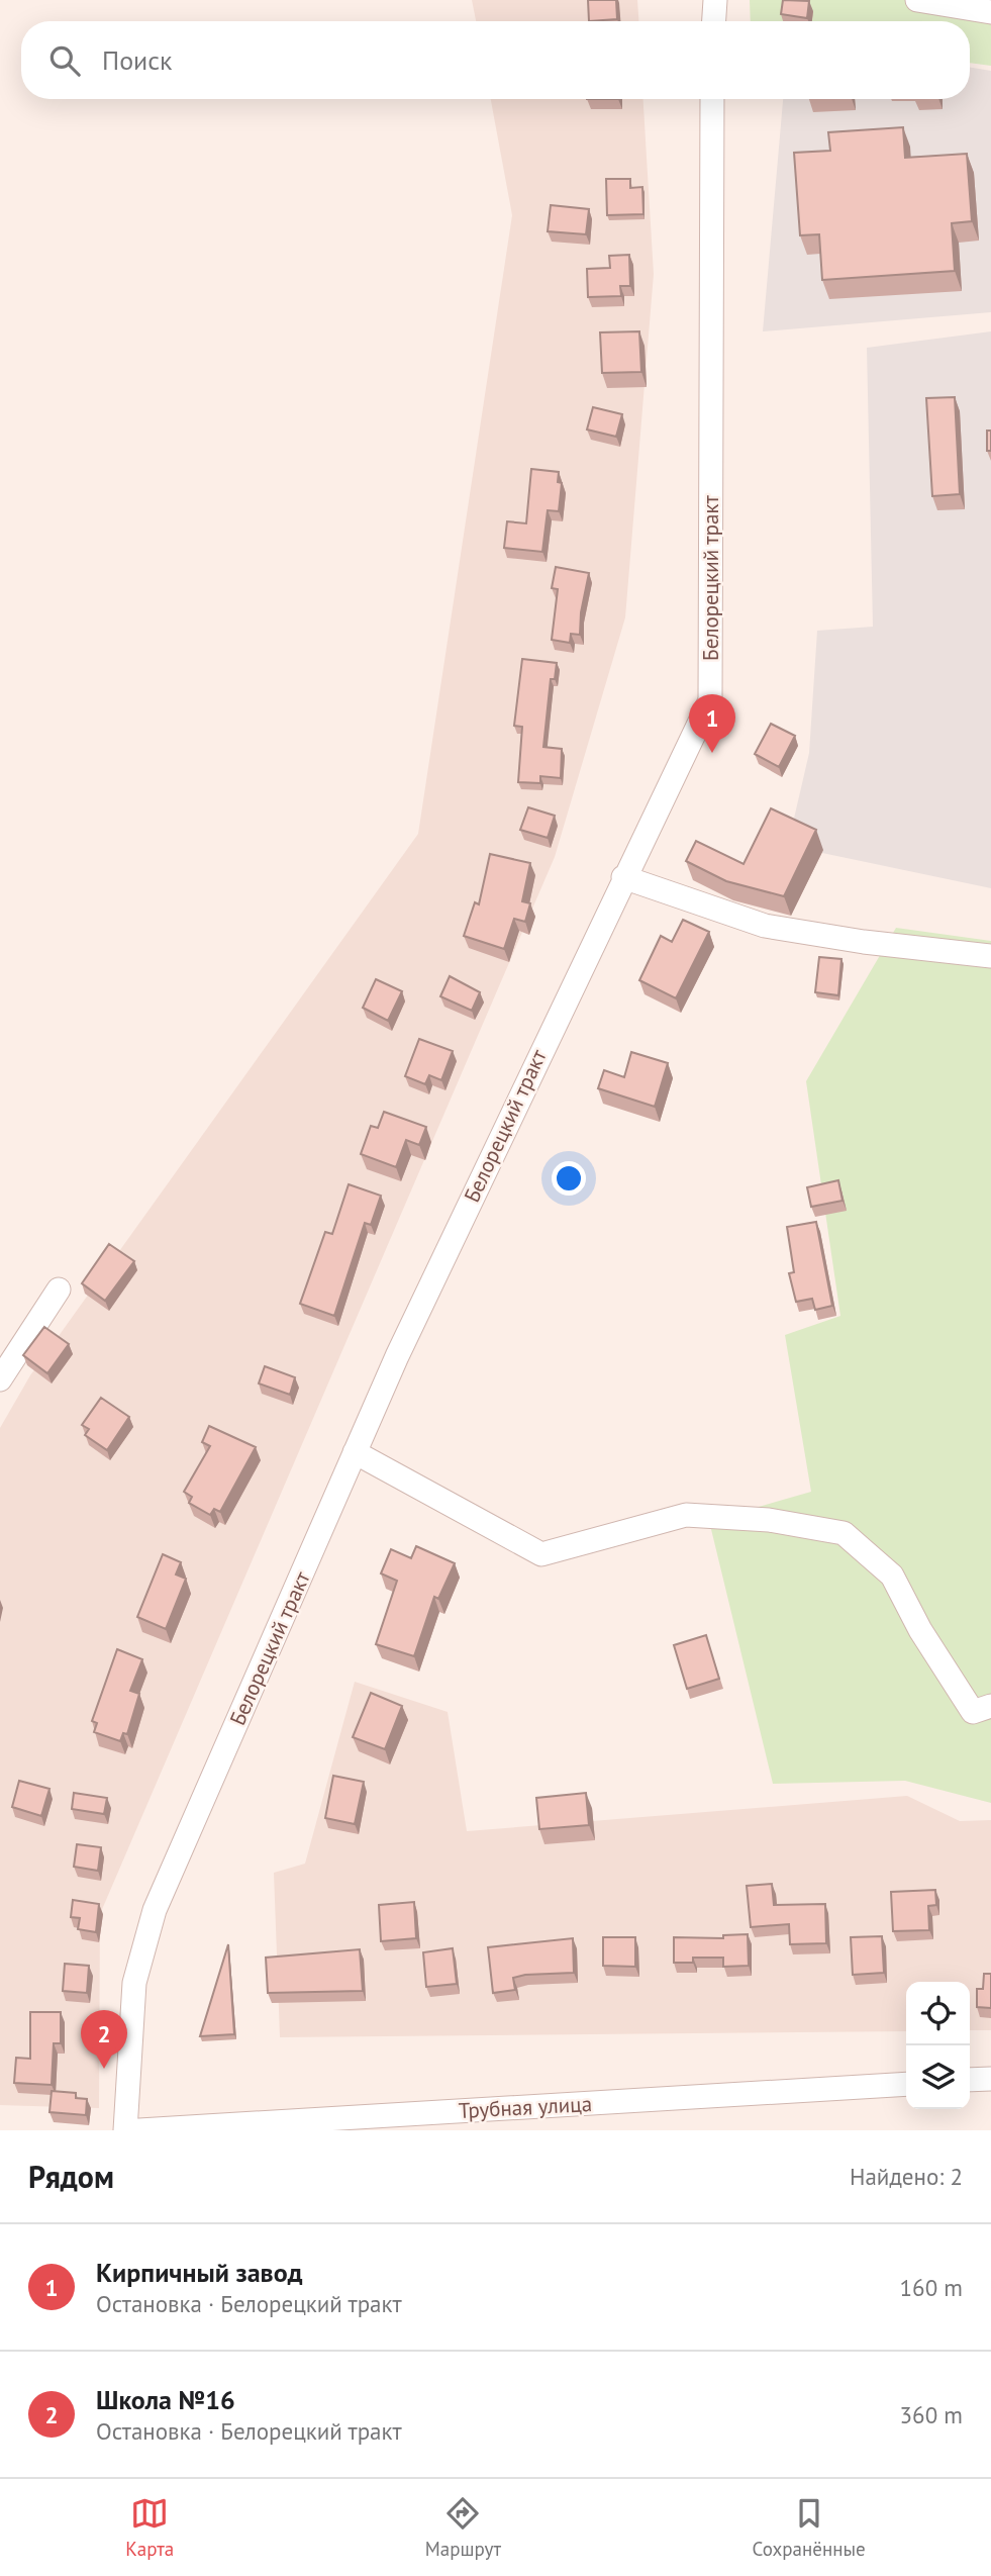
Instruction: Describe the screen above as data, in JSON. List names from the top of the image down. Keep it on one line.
{"streets":{"street":["Белорецкий тракт","Трубная улица"]},"page":{"search":"Поиск","pins":["1","2"],"heading":["Рядом","Найдено: 2"],"list":[{"mark":"1","name":"Кирпичный завод","note":"Остановка · Белорецкий тракт","value":"160 m"},{"mark":"2","name":"Школа №16","note":"Остановка · Белорецкий тракт","value":"360 m"}],"nav":["Карта","Маршрут","Сохранённые"]}}
